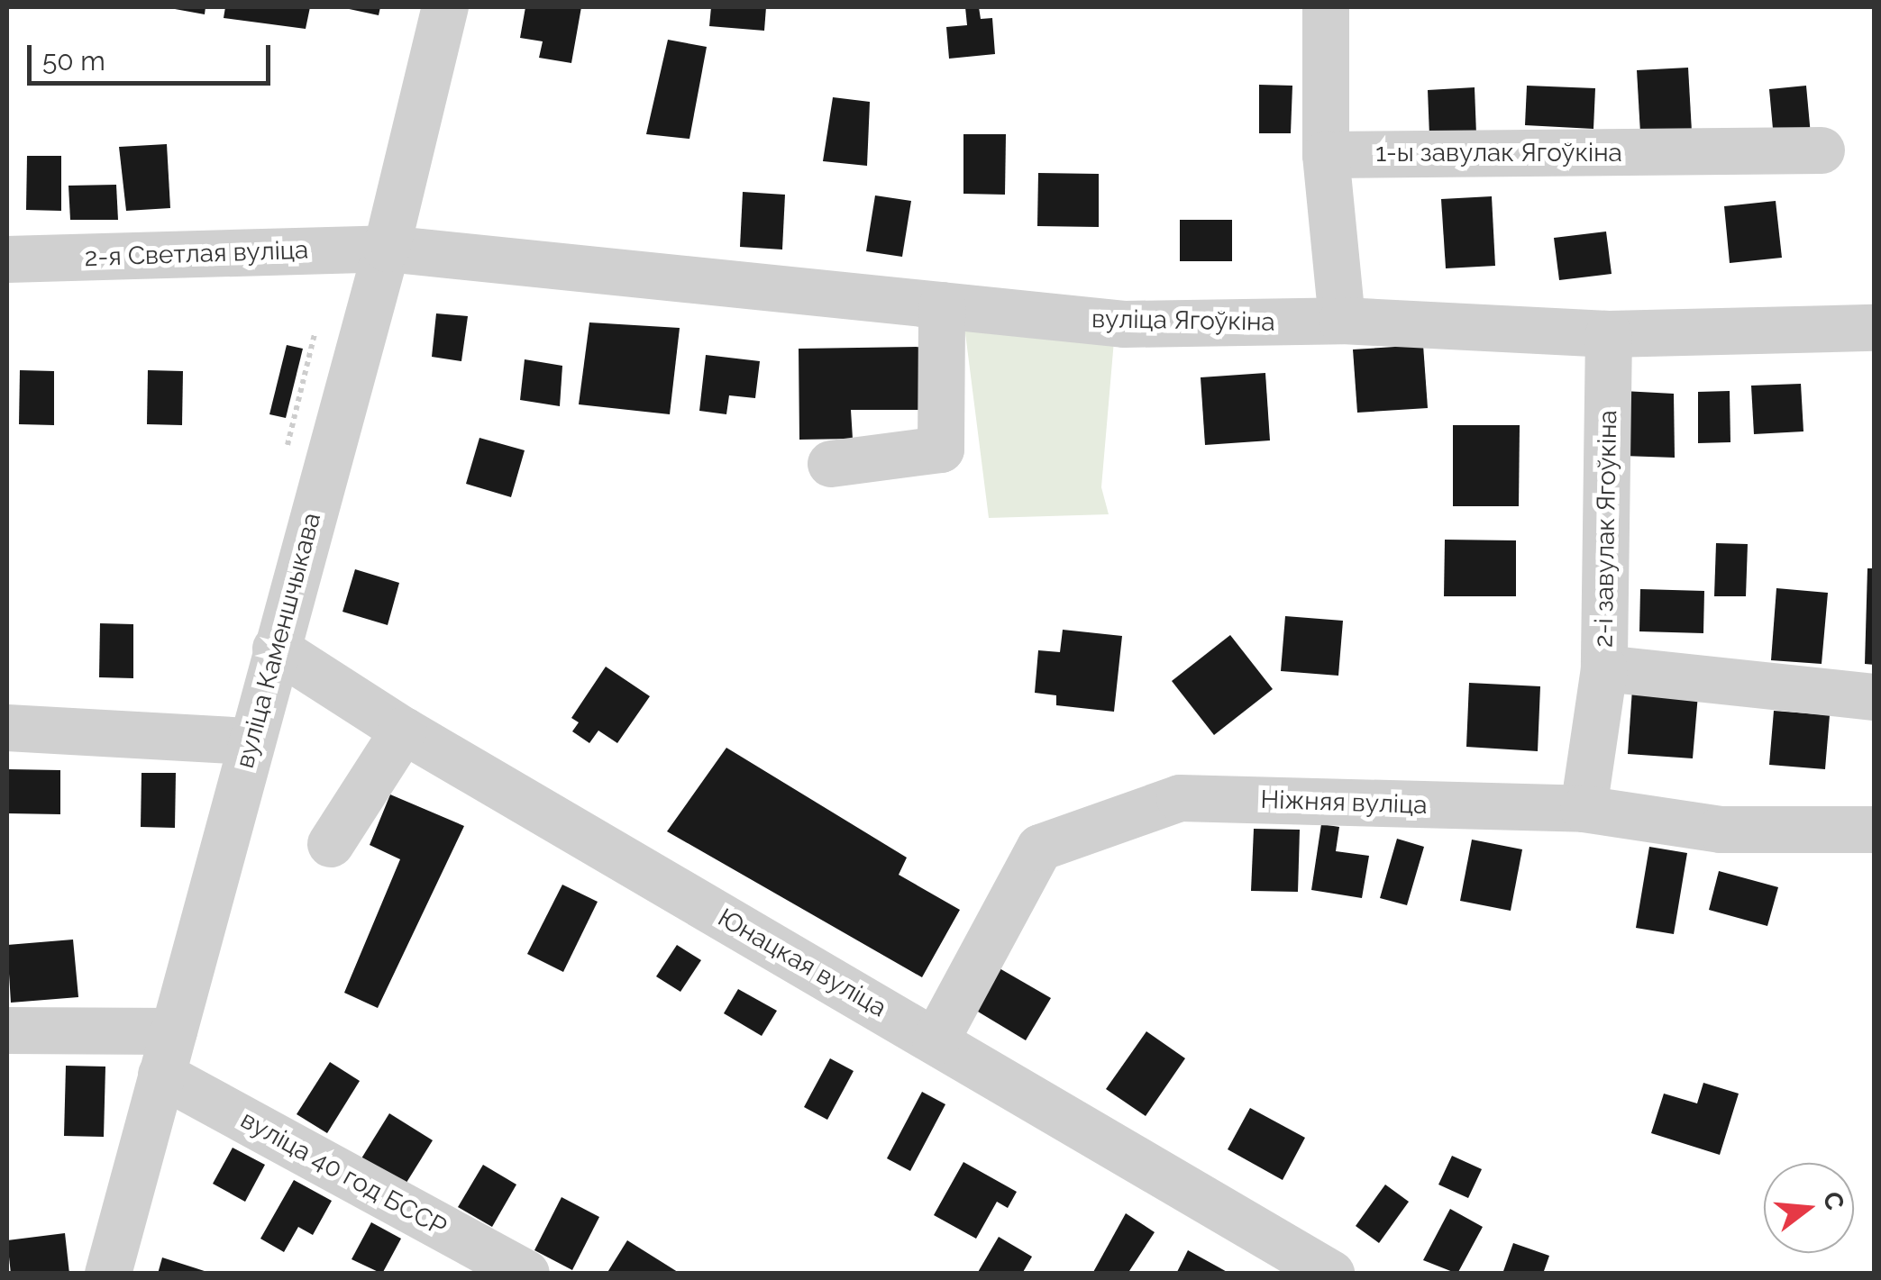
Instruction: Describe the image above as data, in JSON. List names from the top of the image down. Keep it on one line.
{"streets":{"street":["1-ы завулак Ягоўкіна","2-я Светлая вуліца","вуліца Ягоўкіна","2-і завулак Ягоўкіна","вуліца Каменшчыкава","Ніжняя вуліца","Юнацкая вуліца","вуліца 40 год БССР"]},"crossings":[["2-я Светлая вуліца","вуліца Ягоўкіна"],["2-я Светлая вуліца","вуліца Каменшчыкава"],["вуліца Ягоўкіна","2-і завулак Ягоўкіна"],["вуліца Ягоўкіна","вуліца Каменшчыкава"],["вуліца Каменшчыкава","Юнацкая вуліца"],["вуліца Каменшчыкава","вуліца 40 год БССР"],["Ніжняя вуліца","Юнацкая вуліца"]],"scale_bar":"50 m","north":"right"}
